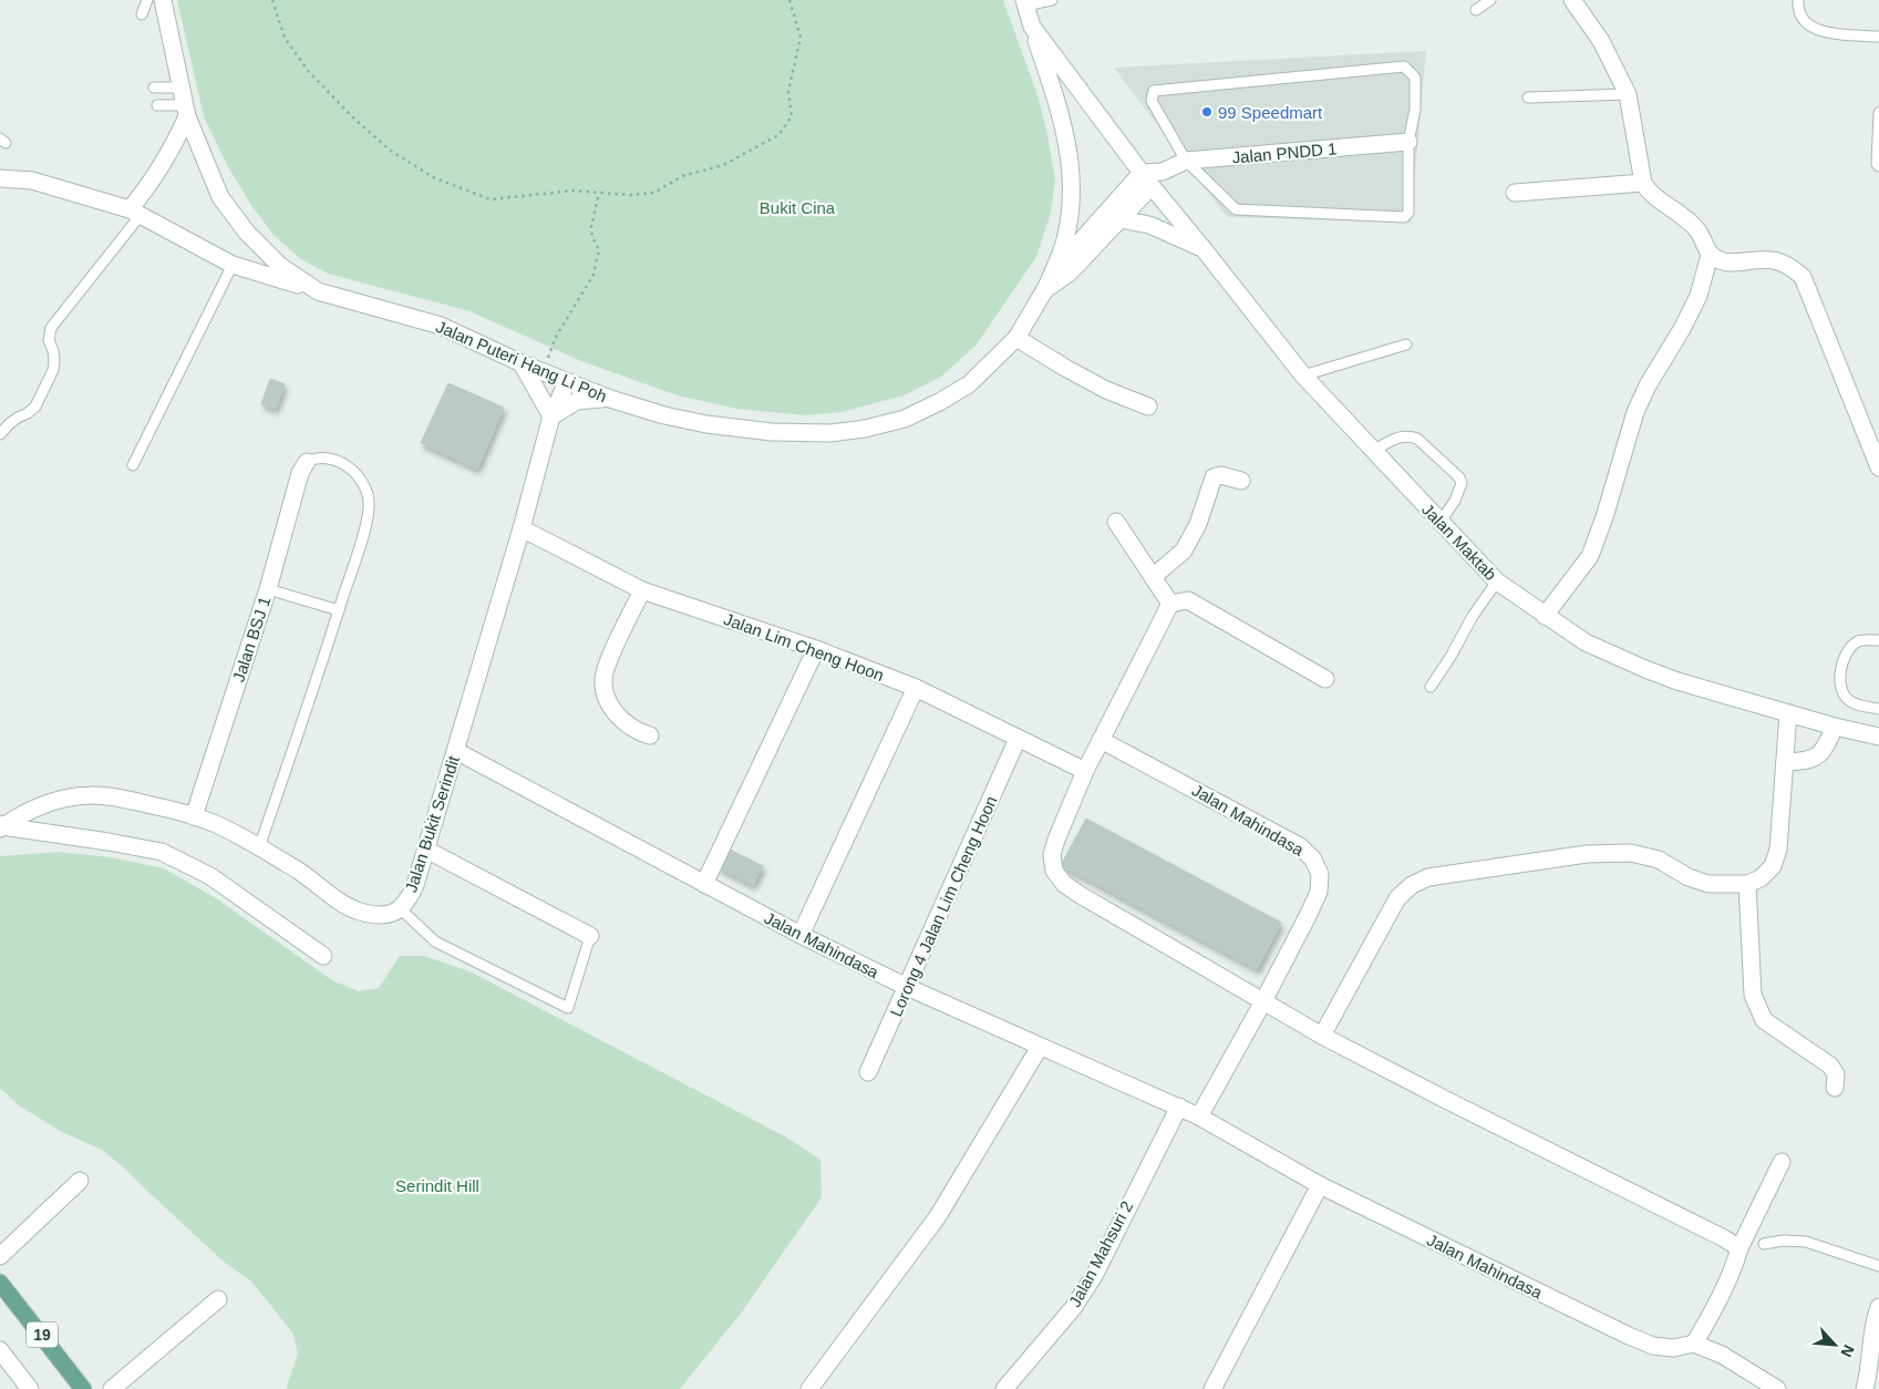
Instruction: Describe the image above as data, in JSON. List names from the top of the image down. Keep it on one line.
{"streets":{"main road":["19"],"street":["Jalan PNDD 1","Jalan Puteri Hang Li Poh","Jalan Maktab","Jalan BSJ 1","Jalan Lim Cheng Hoon","Jalan Mahindasa","Jalan Bukit Serindit","Lorong 4 Jalan Lim Cheng Hoon","Jalan Mahsuri 2"]},"crossings":[["Jalan PNDD 1","Jalan Puteri Hang Li Poh"],["Jalan PNDD 1","Jalan Maktab"],["Jalan Puteri Hang Li Poh","Jalan Maktab"],["Jalan Puteri Hang Li Poh","Jalan Bukit Serindit"],["Jalan BSJ 1","Jalan Bukit Serindit"],["Jalan Lim Cheng Hoon","Jalan Bukit Serindit"],["Jalan Lim Cheng Hoon","Lorong 4 Jalan Lim Cheng Hoon"],["Jalan Mahindasa","Jalan Bukit Serindit"],["Jalan Mahindasa","Lorong 4 Jalan Lim Cheng Hoon"],["Jalan Mahindasa","Jalan Mahsuri 2"]],"parks":["Bukit Cina","Serindit Hill"],"places":["99 Speedmart"],"north":"bottom right"}
